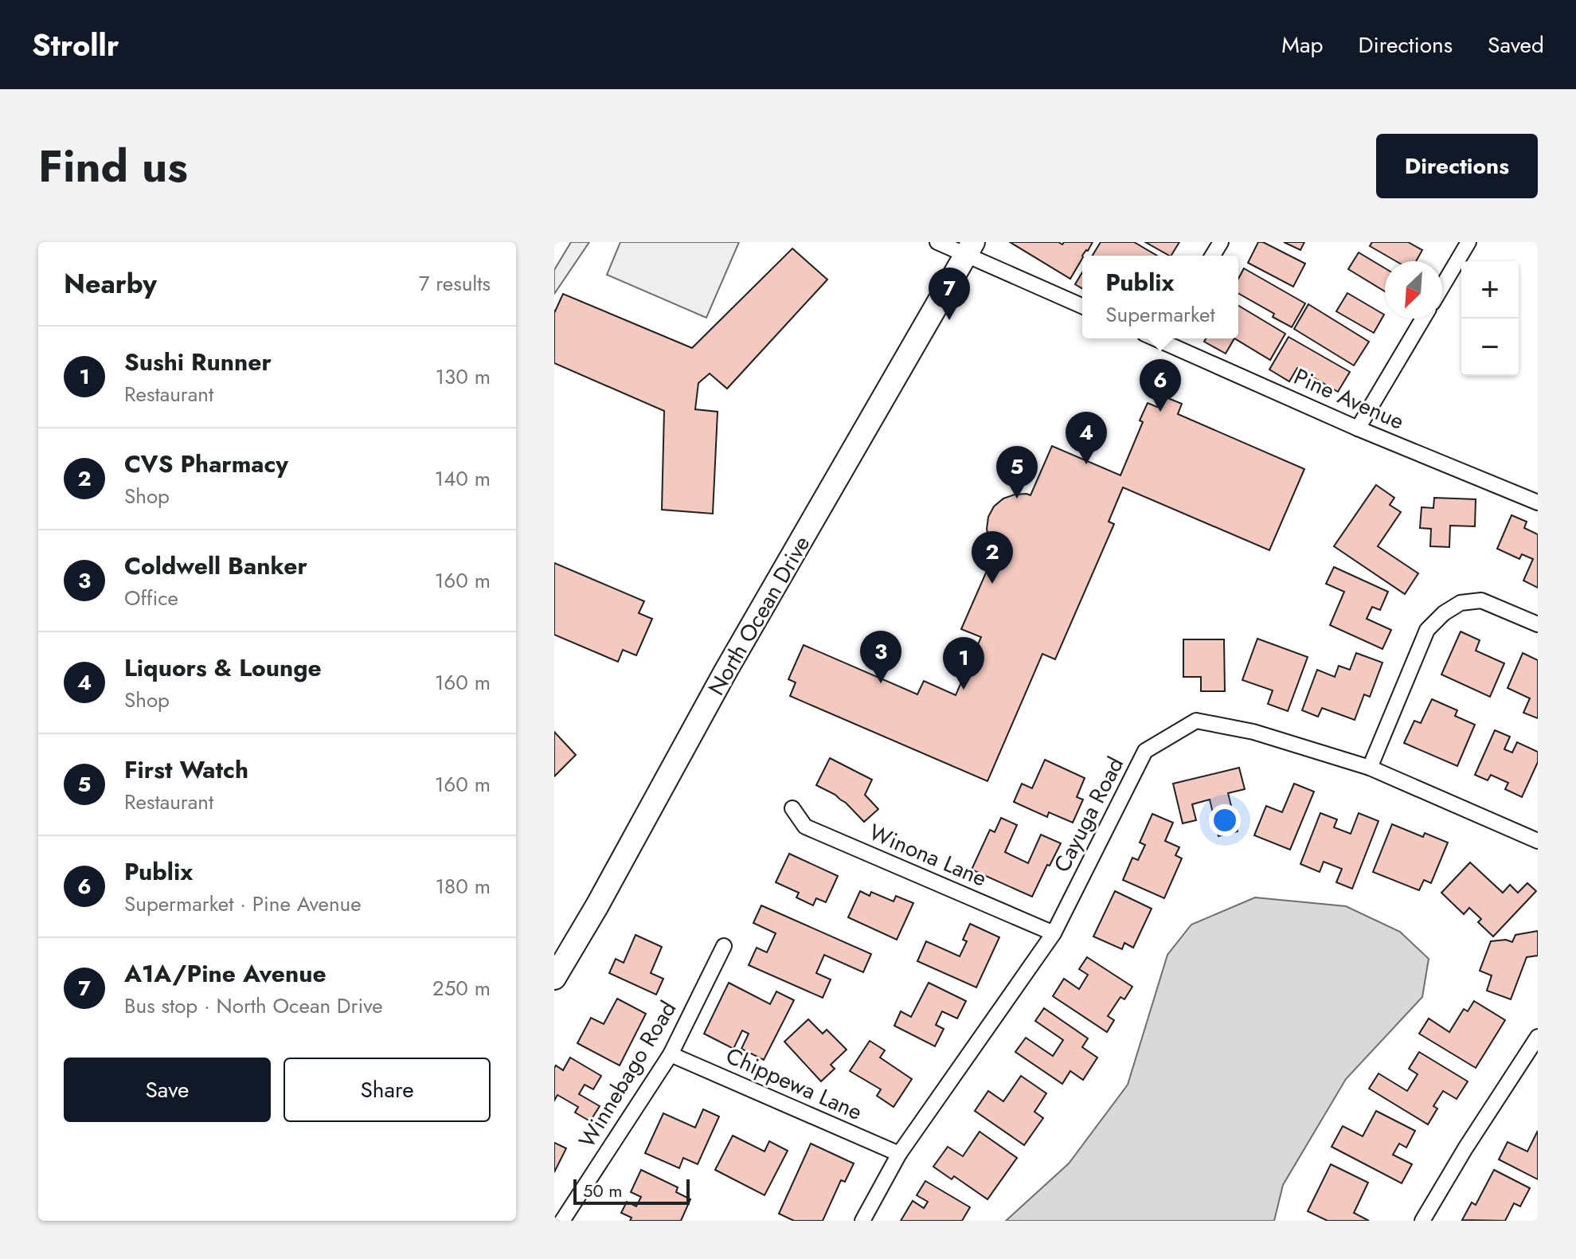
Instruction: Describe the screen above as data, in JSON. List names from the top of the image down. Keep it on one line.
{"streets":{"main road":["North Ocean Drive"],"street":["Pine Avenue","Cayuga Road","Winona Lane","Winnebago Road","Chippewa Lane"]},"crossings":[["Cayuga Road","Winona Lane"],["Cayuga Road","Chippewa Lane"],["Winnebago Road","Chippewa Lane"]],"scale_bar":"50 m","north":"bottom left","page":{"header":"Strollr","nav":["Map","Directions","Saved"],"title":"Find us","buttons":["Directions",["Save","Share"]],"heading":["Nearby","7 results"],"popup":["Publix","Supermarket"],"map_buttons":["+","−"],"pins":["7","6","4","5","2","3","1"],"list":[{"mark":"1","name":"Sushi Runner","note":"Restaurant","value":"130 m"},{"mark":"2","name":"CVS Pharmacy","note":"Shop","value":"140 m"},{"mark":"3","name":"Coldwell Banker","note":"Office","value":"160 m"},{"mark":"4","name":"Liquors & Lounge","note":"Shop","value":"160 m"},{"mark":"5","name":"First Watch","note":"Restaurant","value":"160 m"},{"mark":"6","name":"Publix","note":"Supermarket · Pine Avenue","value":"180 m"},{"mark":"7","name":"A1A/Pine Avenue","note":"Bus stop · North Ocean Drive","value":"250 m"}],"scale":"50 m"}}
